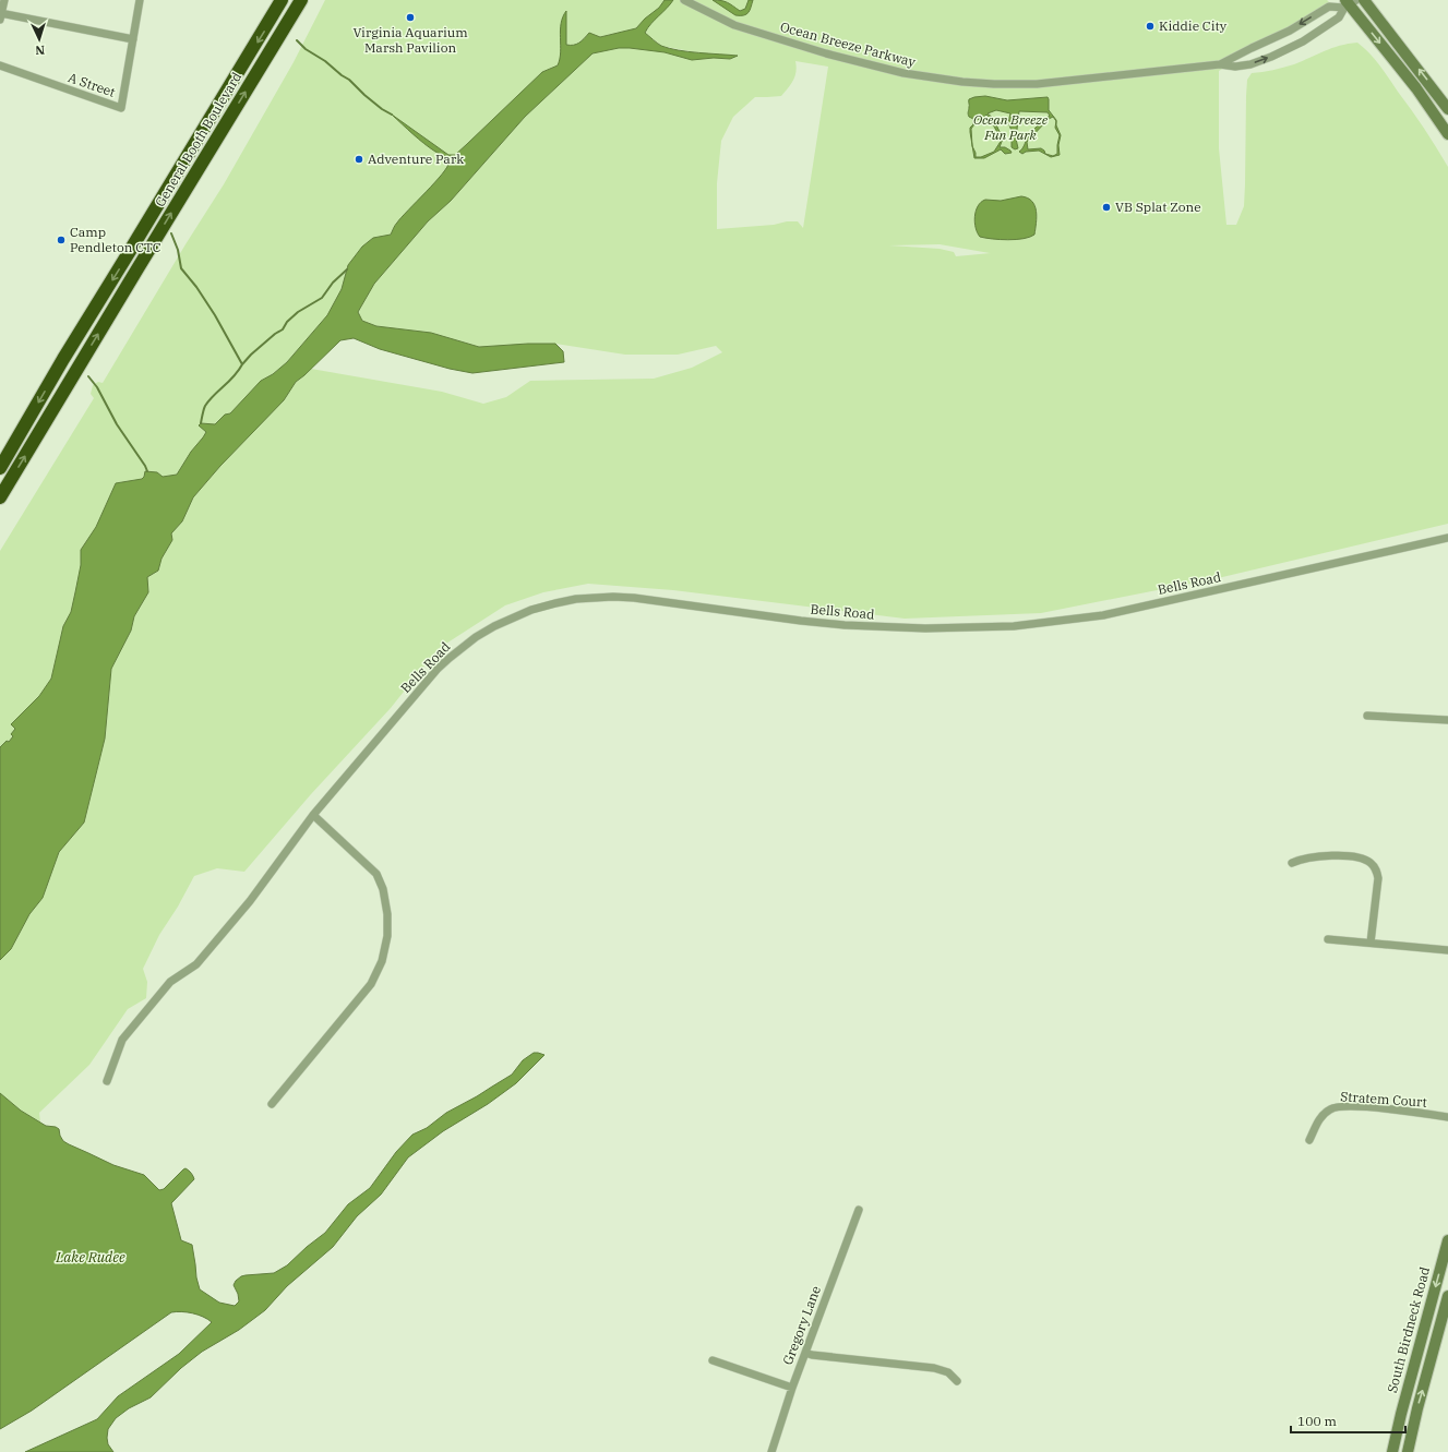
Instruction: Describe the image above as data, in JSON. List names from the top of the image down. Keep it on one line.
{"streets":{"highway":["General Booth Boulevard"],"main road":["South Birdneck Road"],"street":["Ocean Breeze Parkway","A Street","Bells Road","Stratem Court","Gregory Lane"]},"water":["Lake Rudee"],"parks":["Ocean Breeze Fun Park"],"places":["Virginia Aquarium Marsh Pavilion","Kiddie City","Adventure Park","VB Splat Zone","Camp Pendleton CTC"],"scale_bar":"100 m","north":"bottom"}
